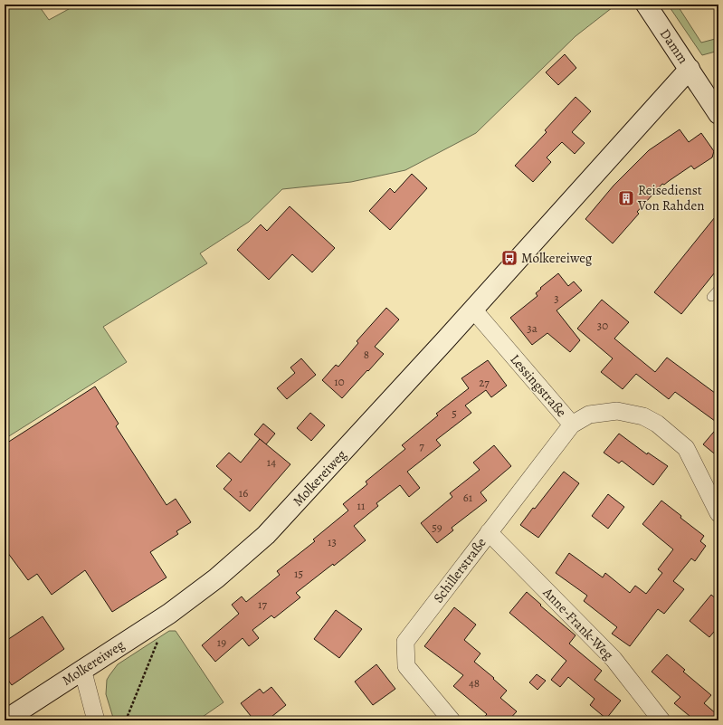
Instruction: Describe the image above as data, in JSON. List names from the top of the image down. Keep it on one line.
{"streets":{"main road":["Damm","Molkereiweg"],"street":["Lessingstraße","Schillerstraße","Anne-Frank-Weg"]},"crossings":[["Damm","Molkereiweg"],["Lessingstraße","Molkereiweg"],["Lessingstraße","Schillerstraße"],["Schillerstraße","Anne-Frank-Weg"]],"places":{"building":["Reisedienst Von Rahden"],"bus stop":["Molkereiweg"]},"house_numbers":["3","30","3a","8","10","27","5","7","14","16","61","11","59","13","15","17","19","48"]}
